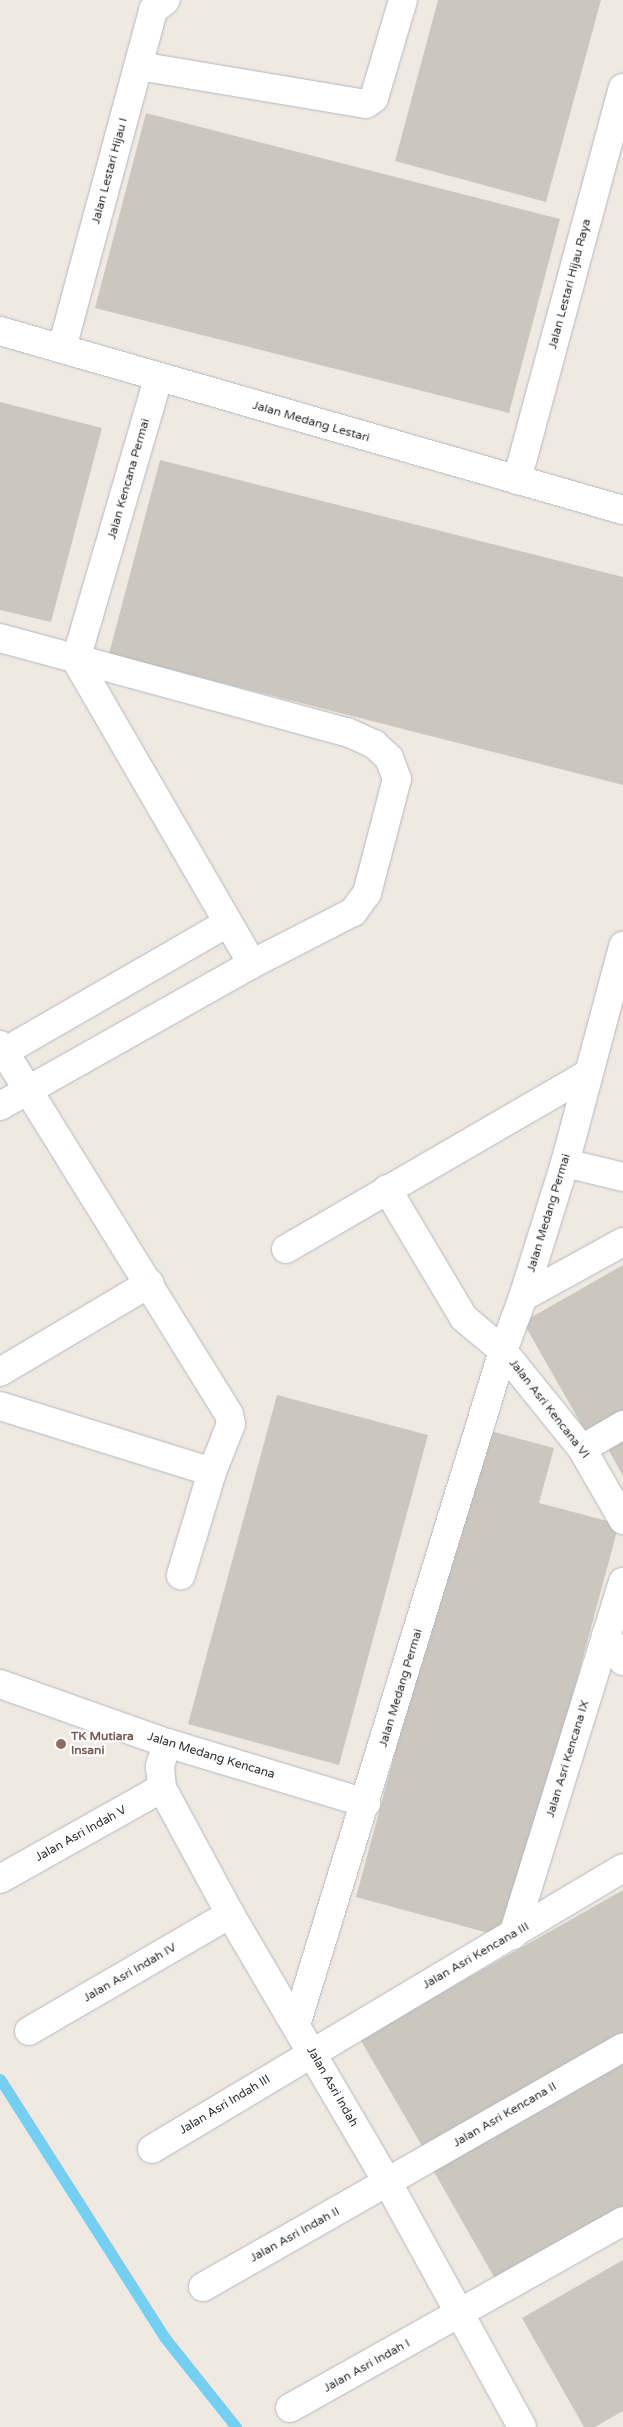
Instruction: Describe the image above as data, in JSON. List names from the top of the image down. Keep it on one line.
{"streets":{"street":["Jalan Lestari Hijau I","Jalan Lestari Hijau Raya","Jalan Medang Lestari","Jalan Kencana Permai","Jalan Medang Permai","Jalan Asri Kencana VI","Jalan Medang Kencana","Jalan Asri Kencana IX","Jalan Asri Indah V","Jalan Asri Kencana III","Jalan Asri Indah IV","Jalan Asri Indah","Jalan Asri Indah III","Jalan Asri Kencana II","Jalan Asri Indah II","Jalan Asri Indah I"]},"crossings":[["Jalan Lestari Hijau I","Jalan Medang Lestari"],["Jalan Lestari Hijau Raya","Jalan Medang Lestari"],["Jalan Medang Lestari","Jalan Kencana Permai"],["Jalan Medang Permai","Jalan Asri Kencana VI"],["Jalan Medang Permai","Jalan Medang Kencana"],["Jalan Medang Permai","Jalan Asri Indah"],["Jalan Medang Kencana","Jalan Asri Indah"],["Jalan Asri Kencana IX","Jalan Asri Kencana III"],["Jalan Asri Indah V","Jalan Asri Indah"],["Jalan Asri Kencana III","Jalan Asri Indah"],["Jalan Asri Kencana III","Jalan Asri Indah III"],["Jalan Asri Indah IV","Jalan Asri Indah"],["Jalan Asri Indah","Jalan Asri Indah III"],["Jalan Asri Indah","Jalan Asri Kencana II"],["Jalan Asri Indah","Jalan Asri Indah II"],["Jalan Asri Indah","Jalan Asri Indah I"],["Jalan Asri Kencana II","Jalan Asri Indah II"]],"places":["TK Mutiara Insani"]}
